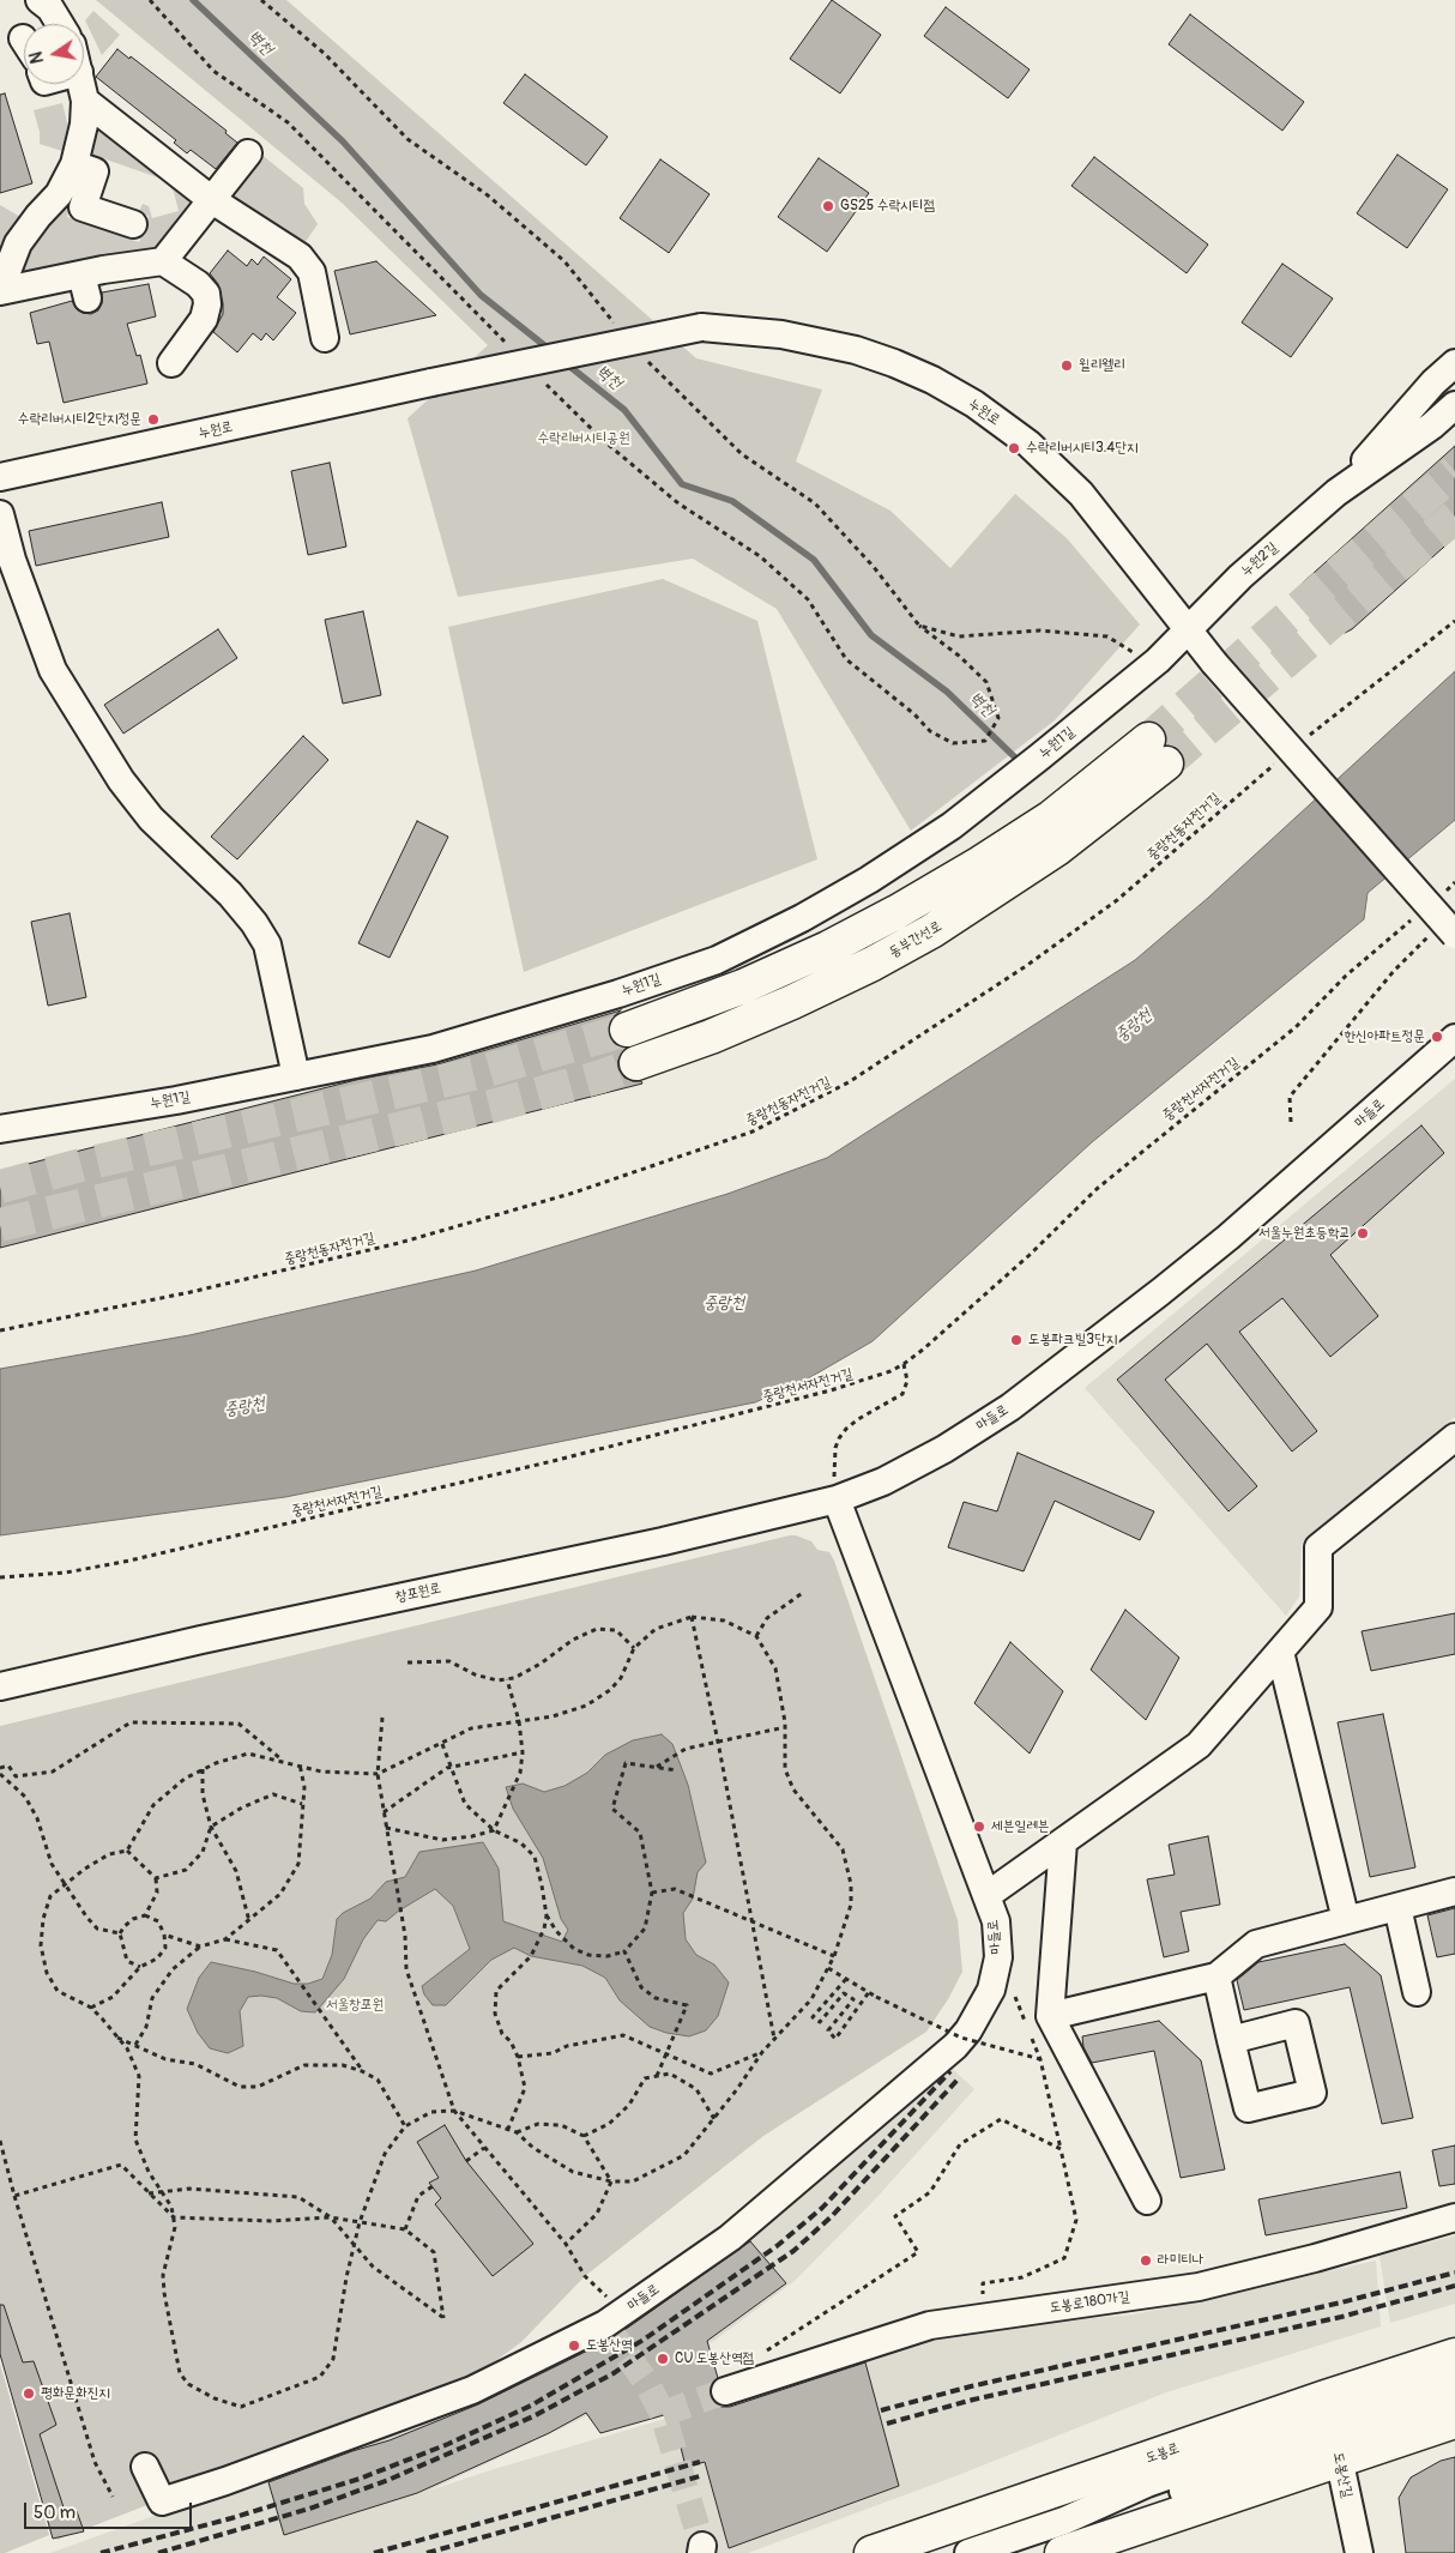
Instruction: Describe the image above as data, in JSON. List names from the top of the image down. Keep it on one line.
{"streets":{"main road":["동부간선로","도봉로"],"street":["누원로","누원2길","누원1길","마들로","창포원로","도봉로180가길","도봉산길"],"path":["중랑천동자전거길","중랑천서자전거길"]},"crossings":[["누원로","누원2길"],["누원로","누원1길"],["누원2길","누원1길"],["마들로","창포원로"],["도봉로","도봉산길"]],"water":["벽천","중랑천"],"parks":["수락리버시티공원","서울창포원"],"places":["GS25 수락시티점","윌리웰리","수락리버시티2단지정문","수락리버시티3.4단지","한신아파트정문","서울누원초등학교","도봉파크빌3단지","세븐일레븐","라미티나","도봉산역","CU 도봉산역점","평화문화진지"],"scale_bar":"50 m","north":"left"}
